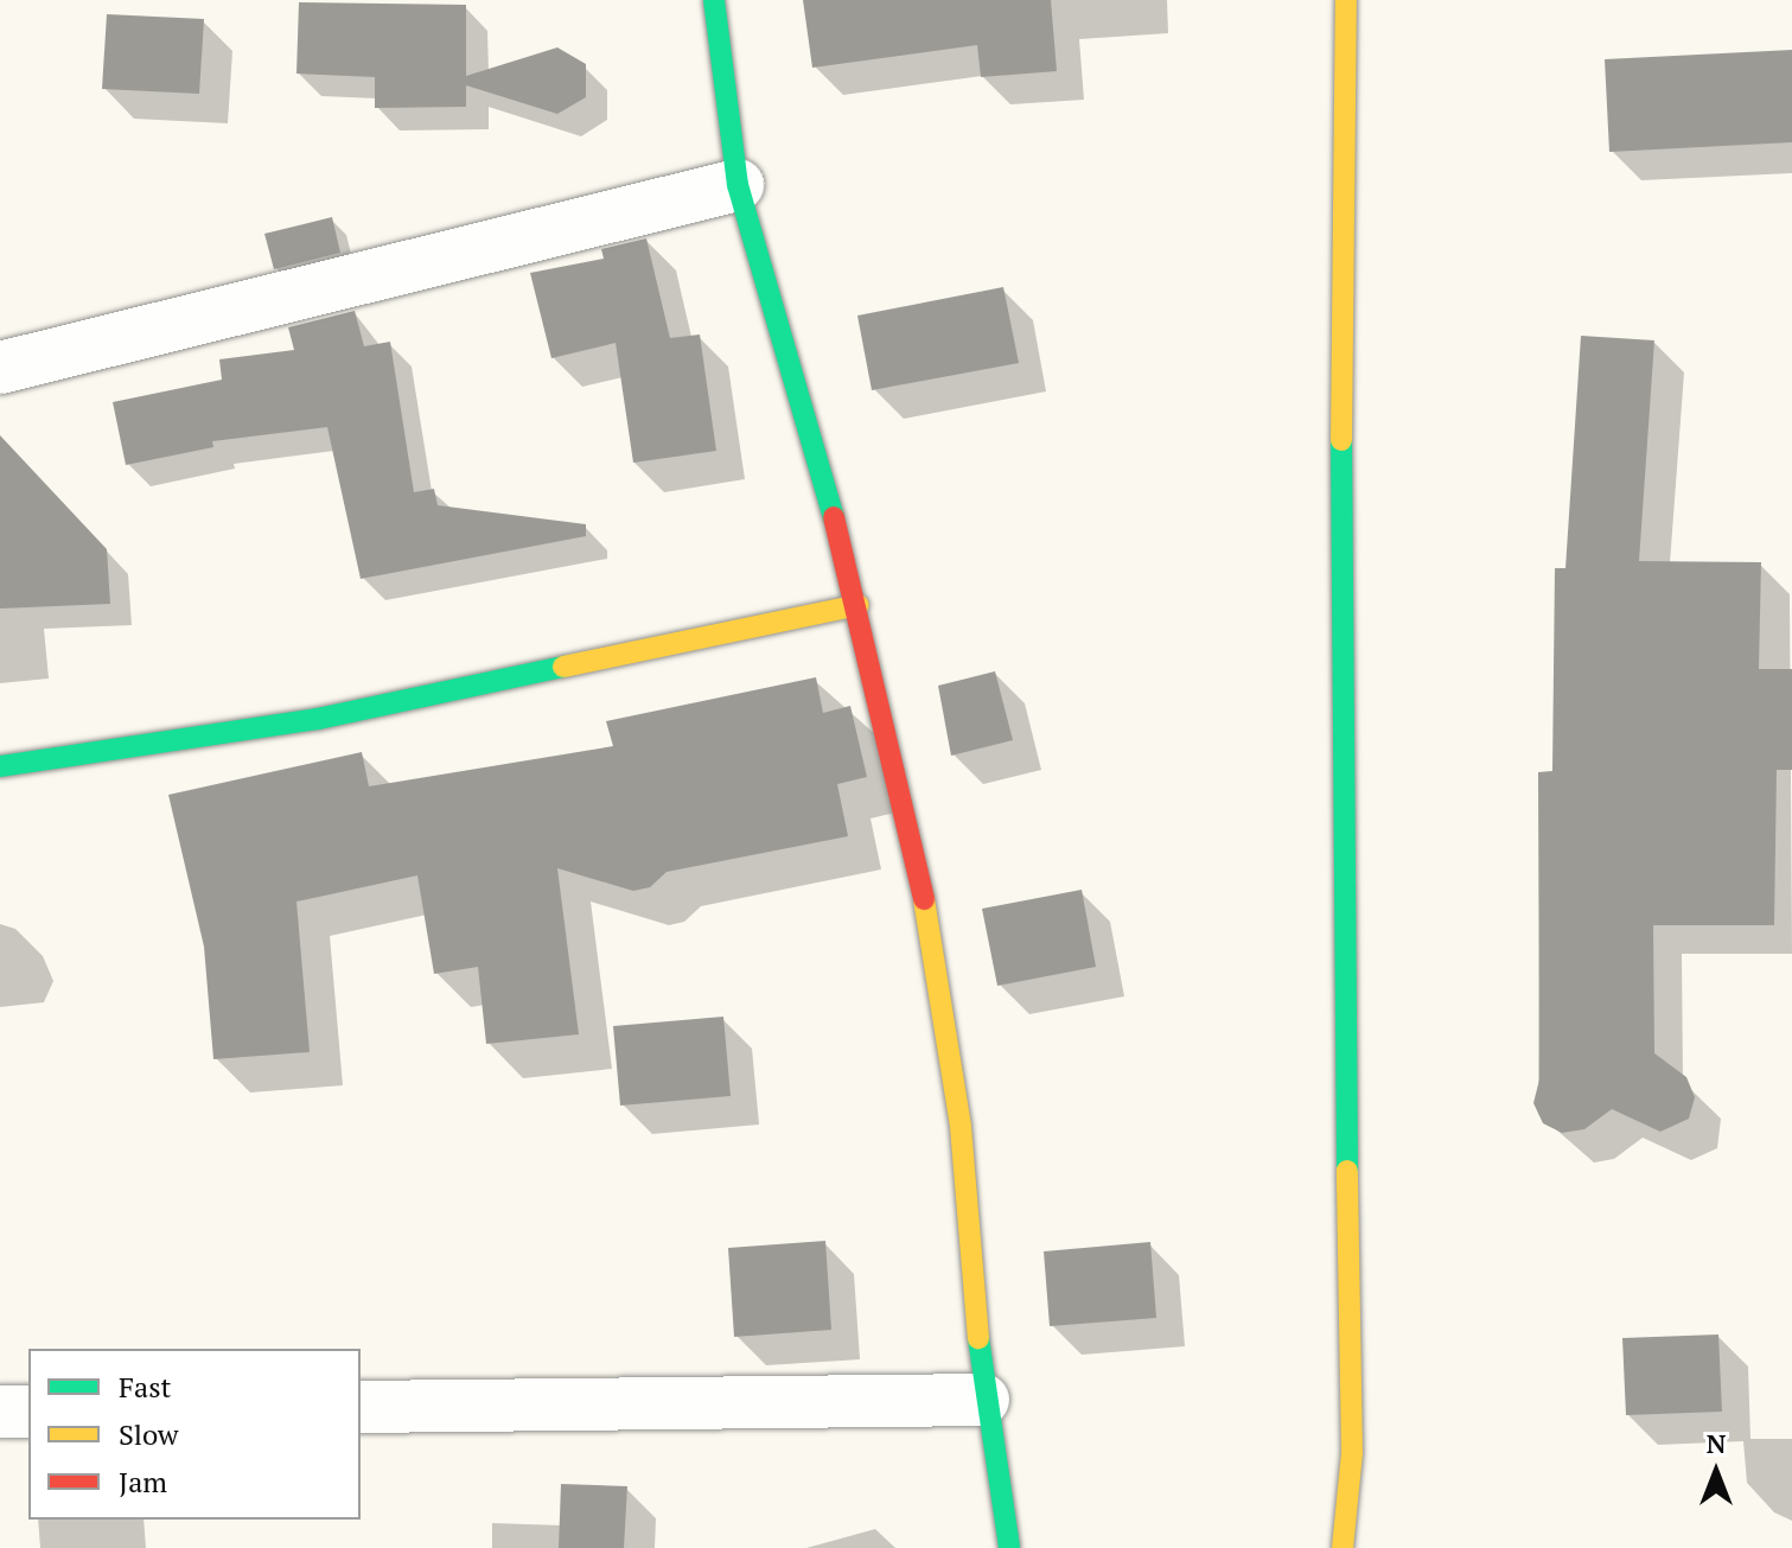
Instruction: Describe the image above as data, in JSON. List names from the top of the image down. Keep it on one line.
{"legend":["Fast","Slow","Jam"],"north":"top"}
